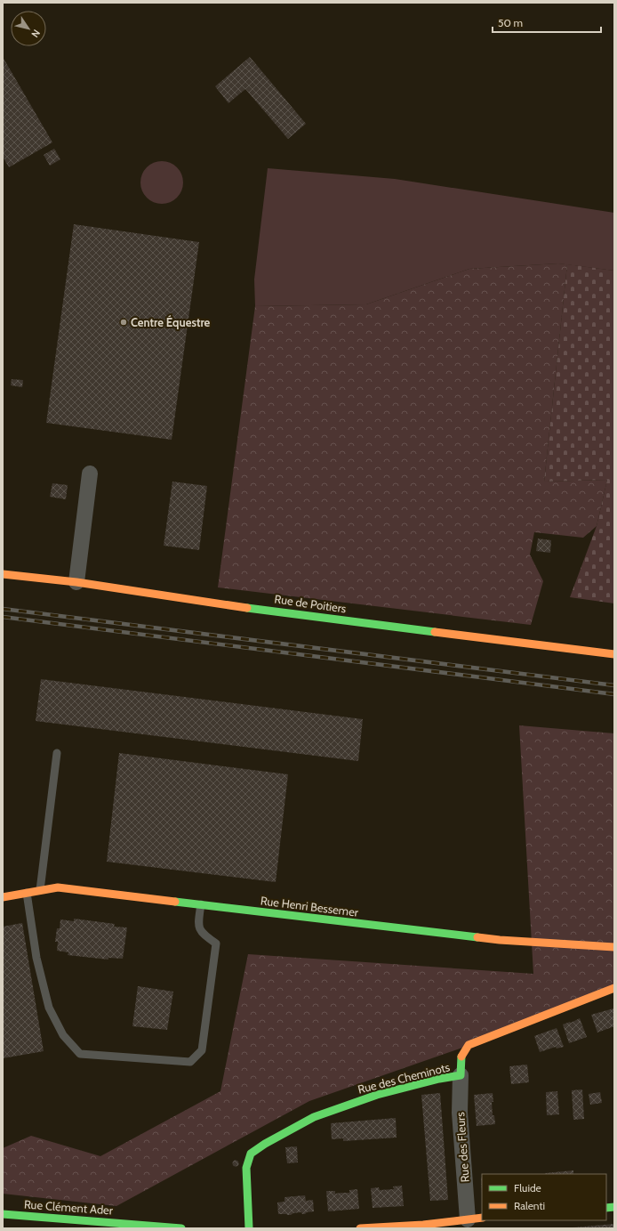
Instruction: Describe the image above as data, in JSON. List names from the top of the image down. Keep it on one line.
{"streets":{"street":["Rue de Poitiers","Rue Henri Bessemer","Rue des Cheminots","Rue des Fleurs","Rue Clément Ader"]},"crossings":[["Rue des Cheminots","Rue des Fleurs"]],"places":["Centre Équestre"],"legend":["Fluide","Ralenti"],"scale_bar":"50 m","north":"bottom right"}
